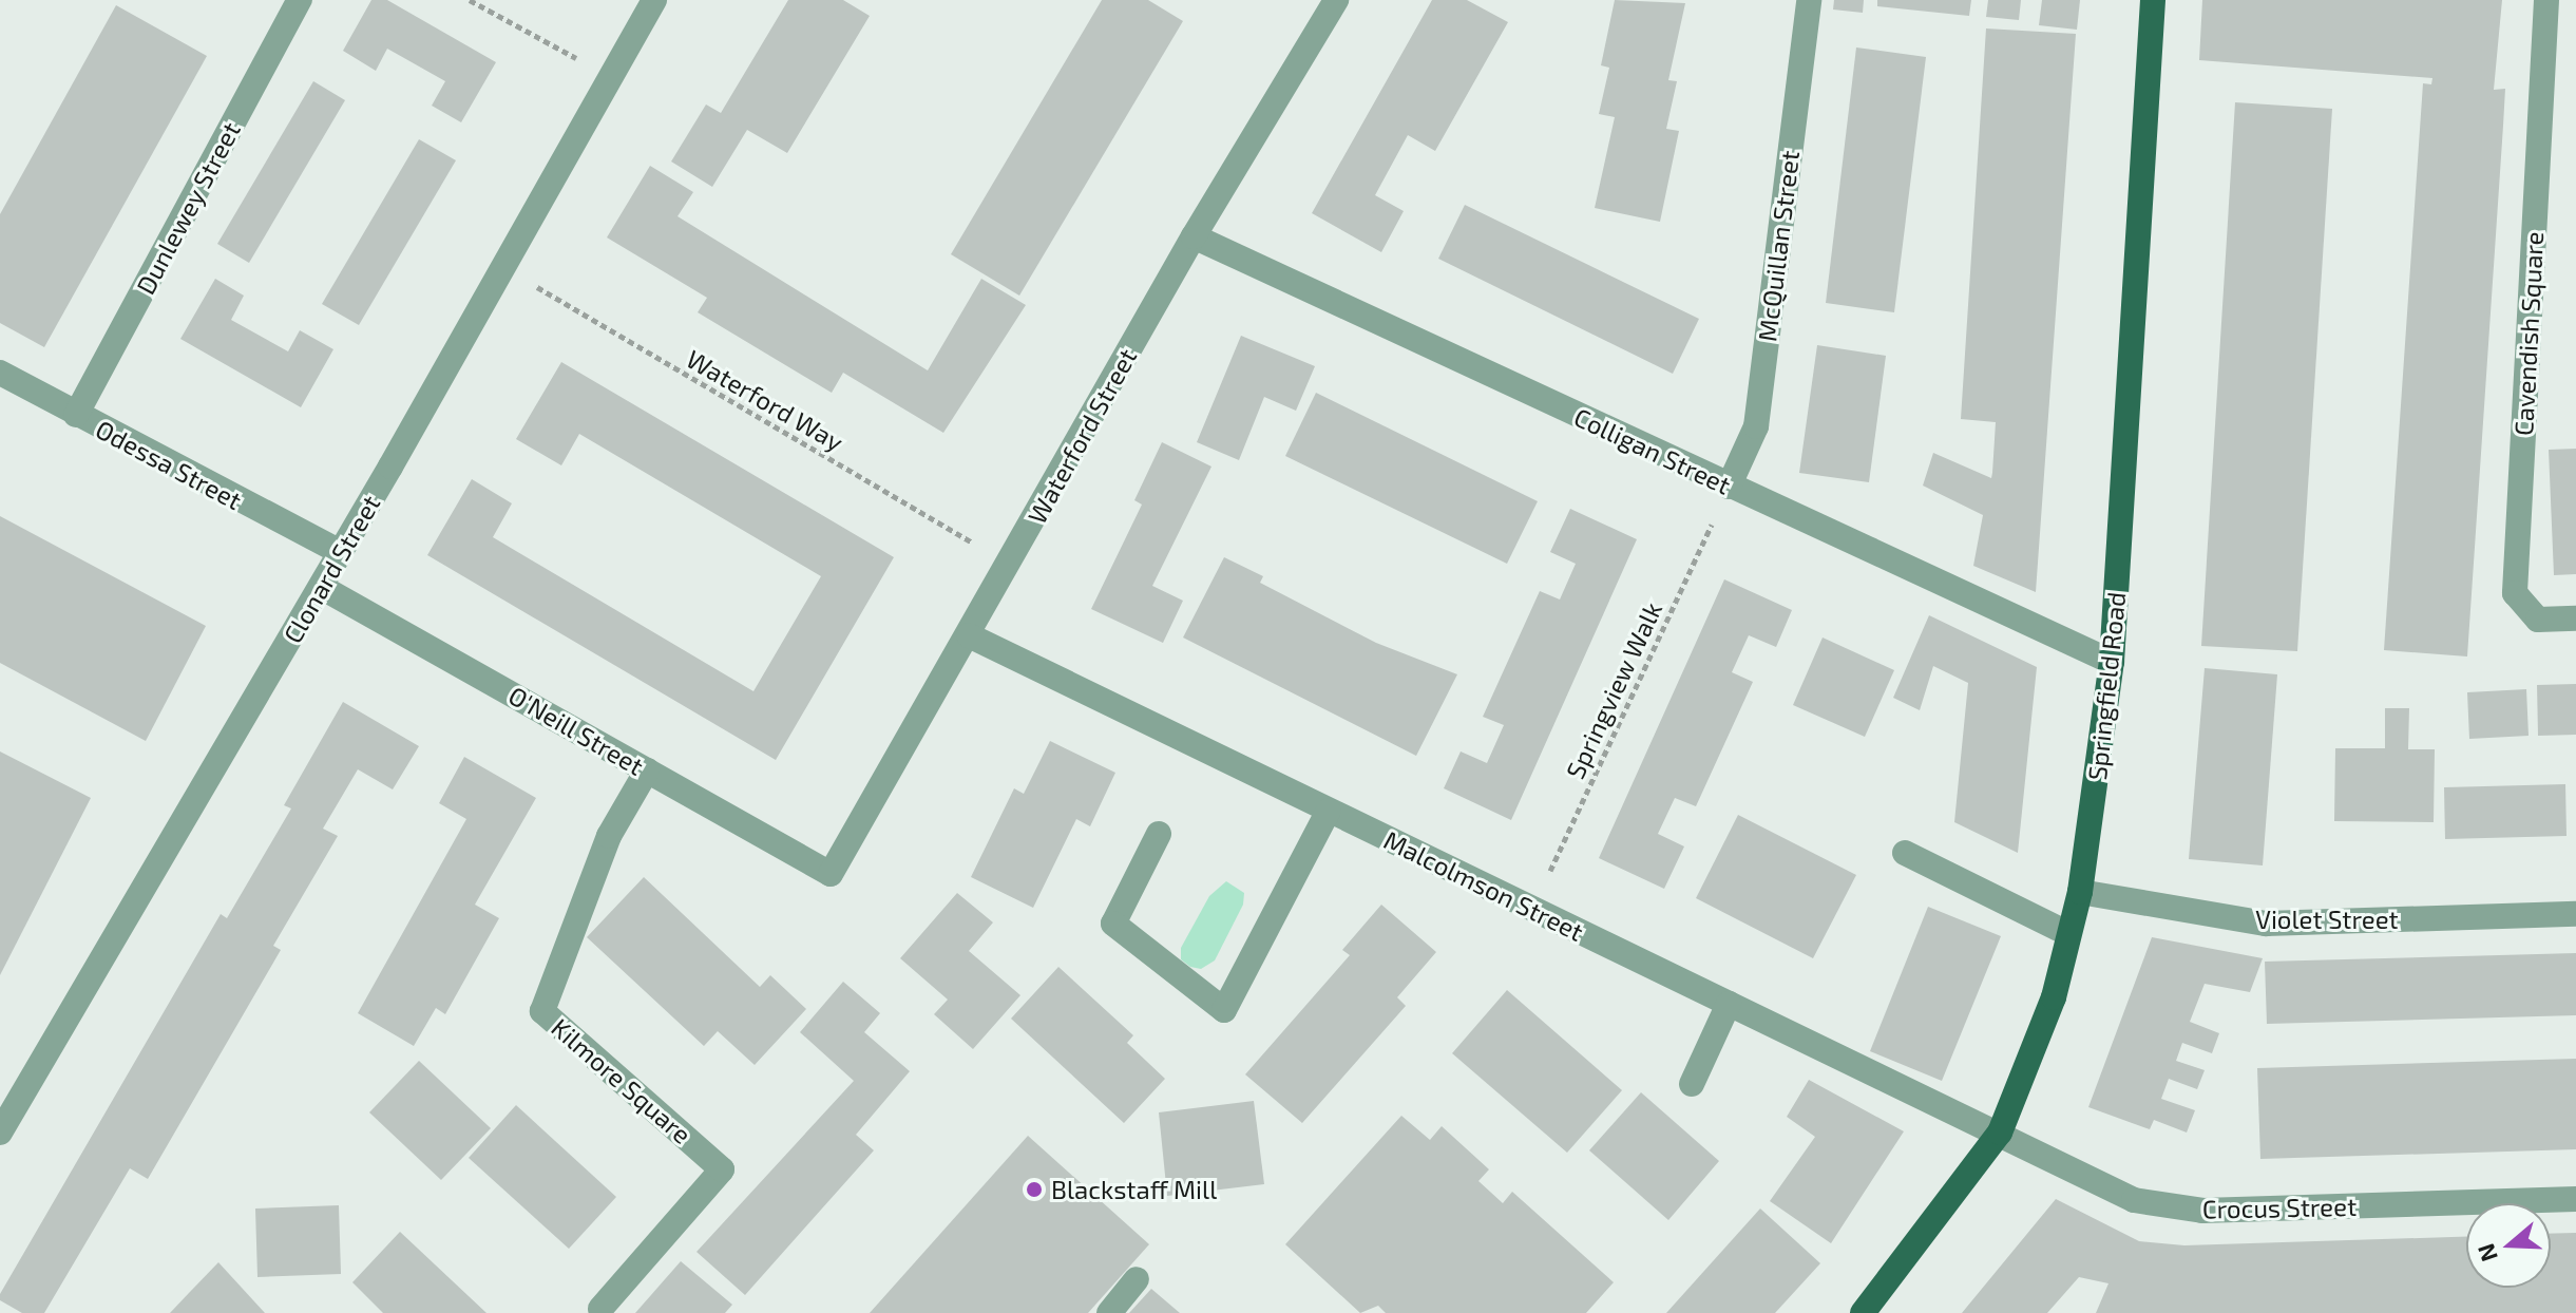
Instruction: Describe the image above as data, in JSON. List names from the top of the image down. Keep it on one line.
{"streets":{"main road":["Springfield Road"],"street":["Dunlewey Street","McQuillan Street","Cavendish Square","Waterford Street","Colligan Street","Odessa Street","Clonard Street","O'Neill Street","Malcolmson Street","Violet Street","Kilmore Square","Crocus Street"],"path":["Waterford Way","Springview Walk"]},"crossings":[["Dunlewey Street","Odessa Street"],["McQuillan Street","Colligan Street"],["McQuillan Street","Springview Walk"],["Waterford Way","Waterford Street"],["Waterford Way","Clonard Street"],["Waterford Street","Colligan Street"],["Waterford Street","O'Neill Street"],["Waterford Street","Malcolmson Street"],["Colligan Street","Springfield Road"],["Colligan Street","Springview Walk"],["Odessa Street","Clonard Street"],["Clonard Street","O'Neill Street"],["Springfield Road","Malcolmson Street"],["Springfield Road","Violet Street"],["Springfield Road","Crocus Street"],["Springview Walk","Malcolmson Street"],["O'Neill Street","Kilmore Square"],["Malcolmson Street","Crocus Street"]],"places":["Blackstaff Mill"],"north":"left"}
